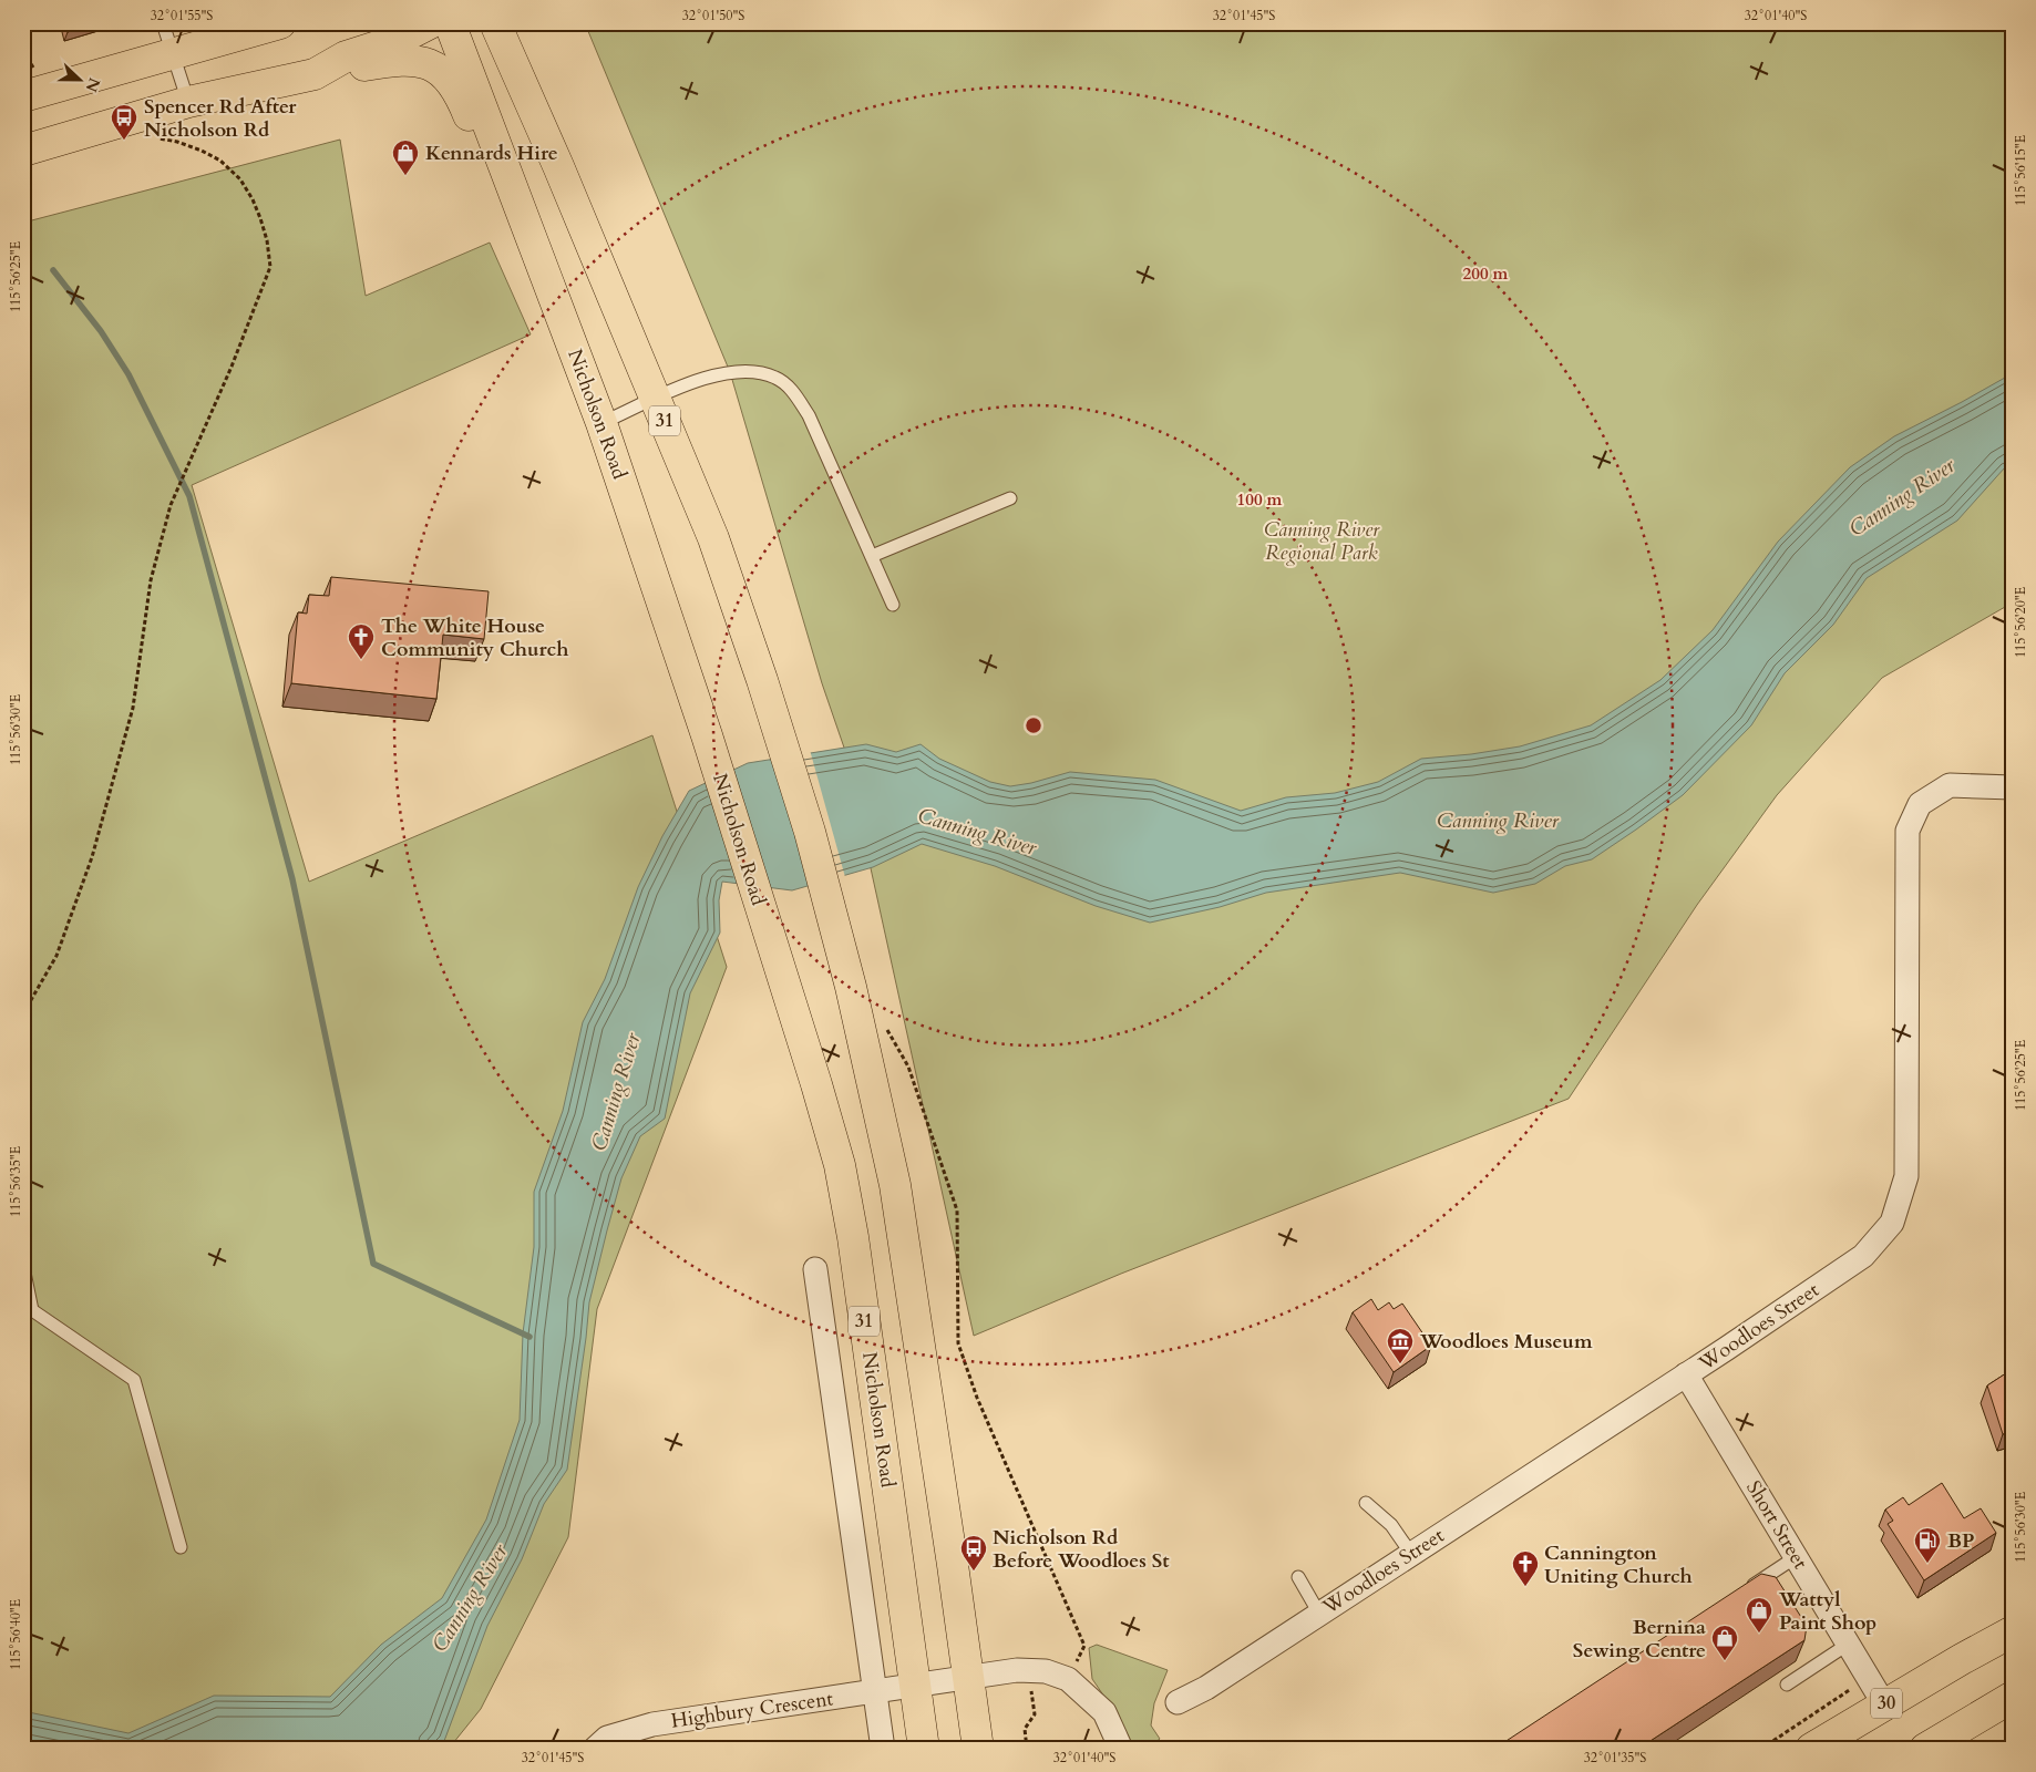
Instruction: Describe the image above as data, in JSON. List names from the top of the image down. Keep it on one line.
{"streets":{"main road":["Nicholson Road","31","30"],"street":["Woodloes Street","Short Street","Highbury Crescent"]},"crossings":[["Nicholson Road","Highbury Crescent"],["Woodloes Street","Short Street"],["Short Street","30"]],"water":["Canning River"],"parks":["Canning River Regional Park"],"places":{"bus stop":["Spencer Rd After Nicholson Rd","Nicholson Rd Before Woodloes St"],"shop":["Kennards Hire","Wattyl Paint Shop","Bernina Sewing Centre"],"church":["The White House Community Church","Cannington Uniting Church"],"museum":["Woodloes Museum"],"fuel station":["BP"]},"north":"right","coordinates":["32°01'55\"S","32°01'50\"S","32°01'45\"S","32°01'40\"S","115°56'15\"E","115°56'25\"E","115°56'20\"E","115°56'30\"E","115°56'35\"E","115°56'40\"E","32°01'35\"S"],"rings":["200 m","100 m"]}
